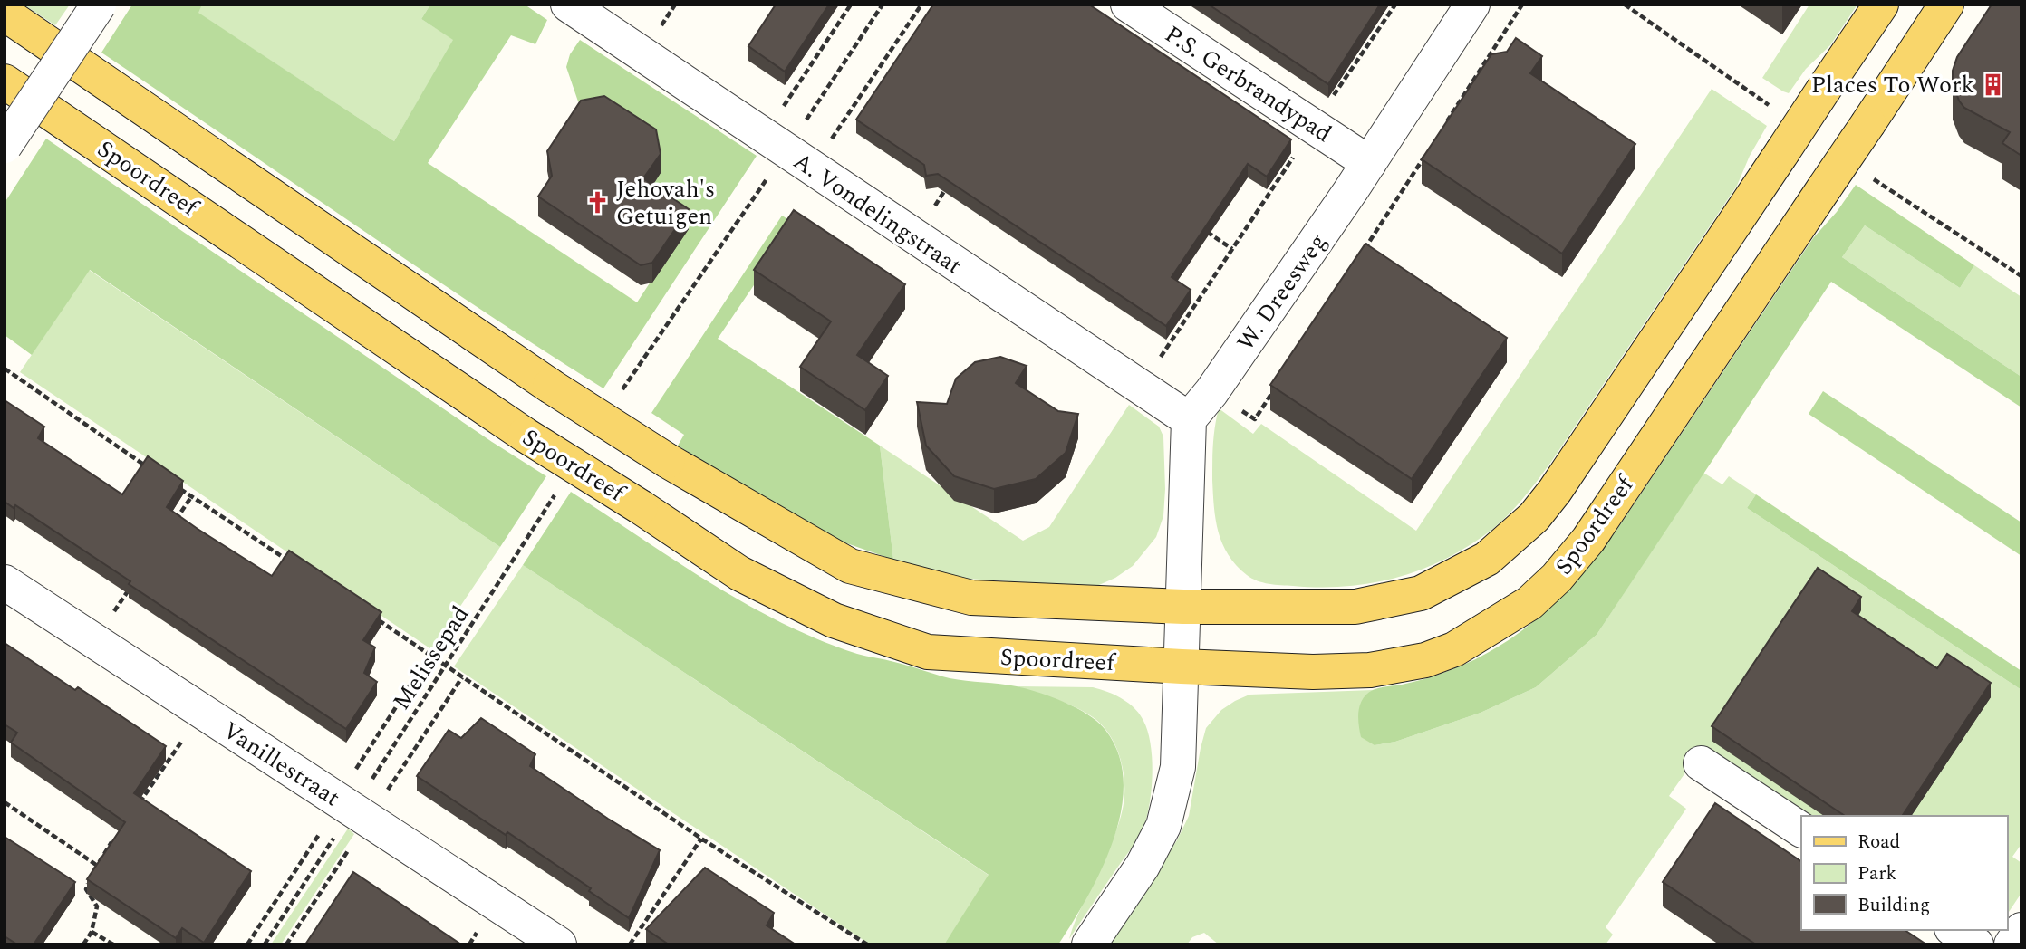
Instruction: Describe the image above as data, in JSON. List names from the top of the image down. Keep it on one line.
{"streets":{"main road":["Spoordreef"],"street":["P.S. Gerbrandypad","A. Vondelingstraat","W. Dreesweg","Vanillestraat"],"path":["Melissepad"]},"crossings":[["P.S. Gerbrandypad","W. Dreesweg"],["A. Vondelingstraat","W. Dreesweg"],["Melissepad","Vanillestraat"]],"places":{"building":["Places To Work"],"church":["Jehovah's Getuigen"]},"legend":["Road","Park","Building"]}
